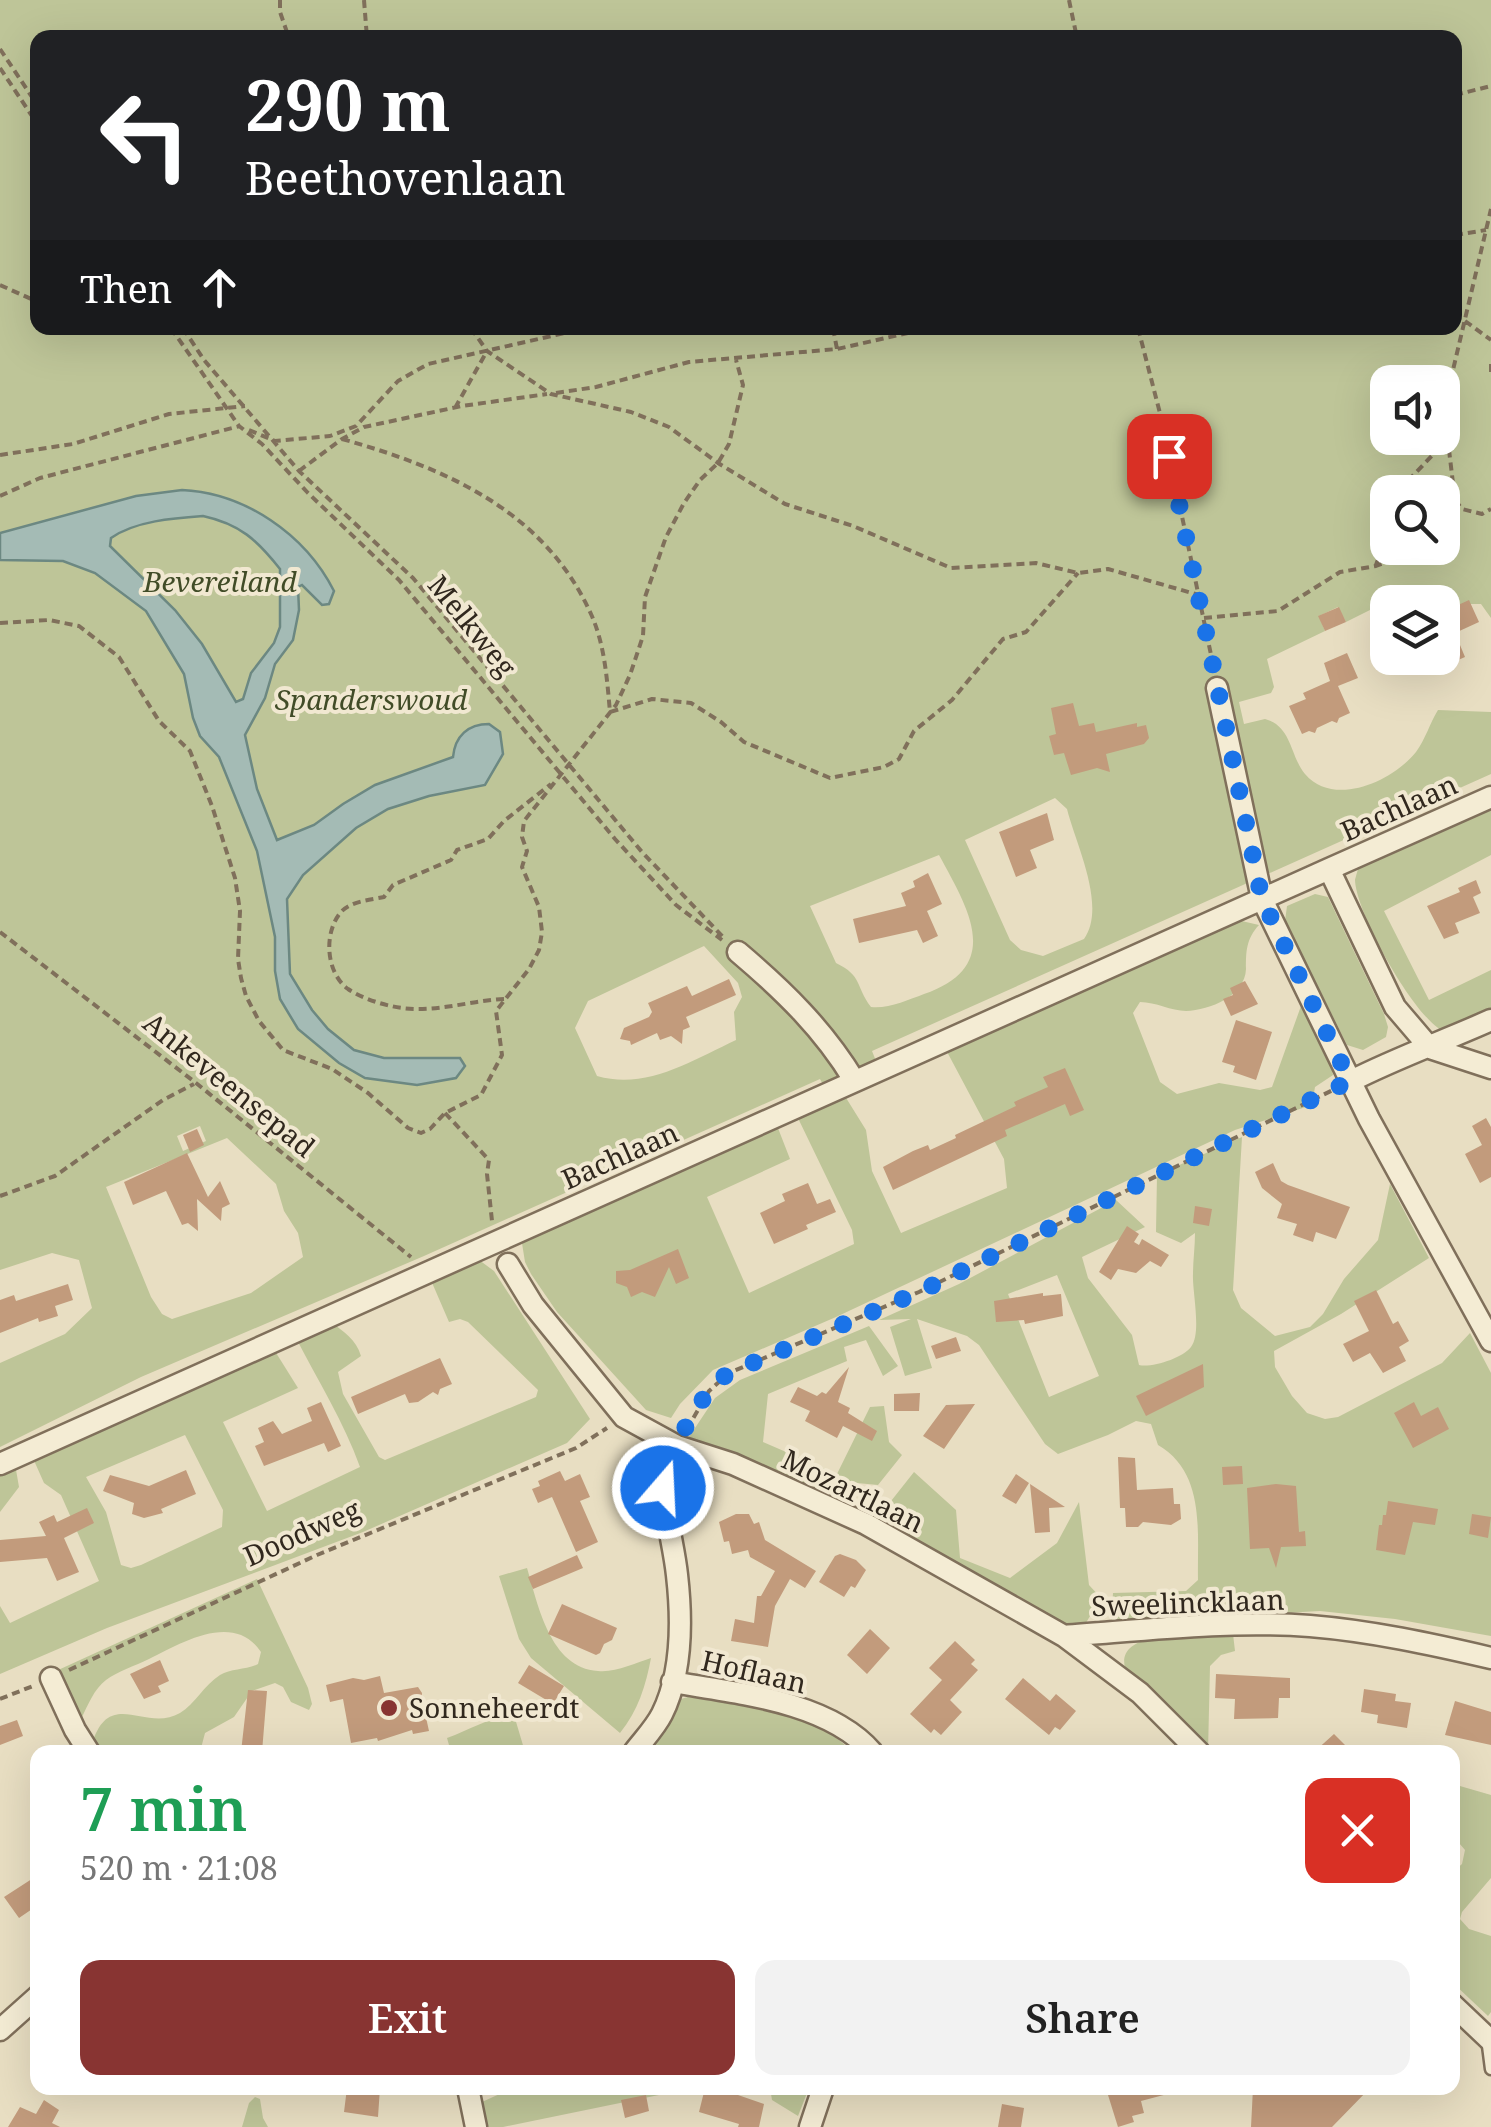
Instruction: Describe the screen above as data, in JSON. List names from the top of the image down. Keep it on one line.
{"streets":{"street":["Bachlaan","Mozartlaan","Sweelincklaan","Hoflaan"],"path":["Melkweg","Ankeveensepad","Doodweg"]},"crossings":[["Bachlaan","Ankeveensepad"],["Mozartlaan","Doodweg"],["Mozartlaan","Sweelincklaan"]],"parks":["Bevereiland","Spanderswoud"],"places":["Sonneheerdt"],"page":{"turn":["290 m","Beethovenlaan"],"then":"Then","heading":["7 min","520 m · 21:08"],"buttons":["Exit","Share"]}}
